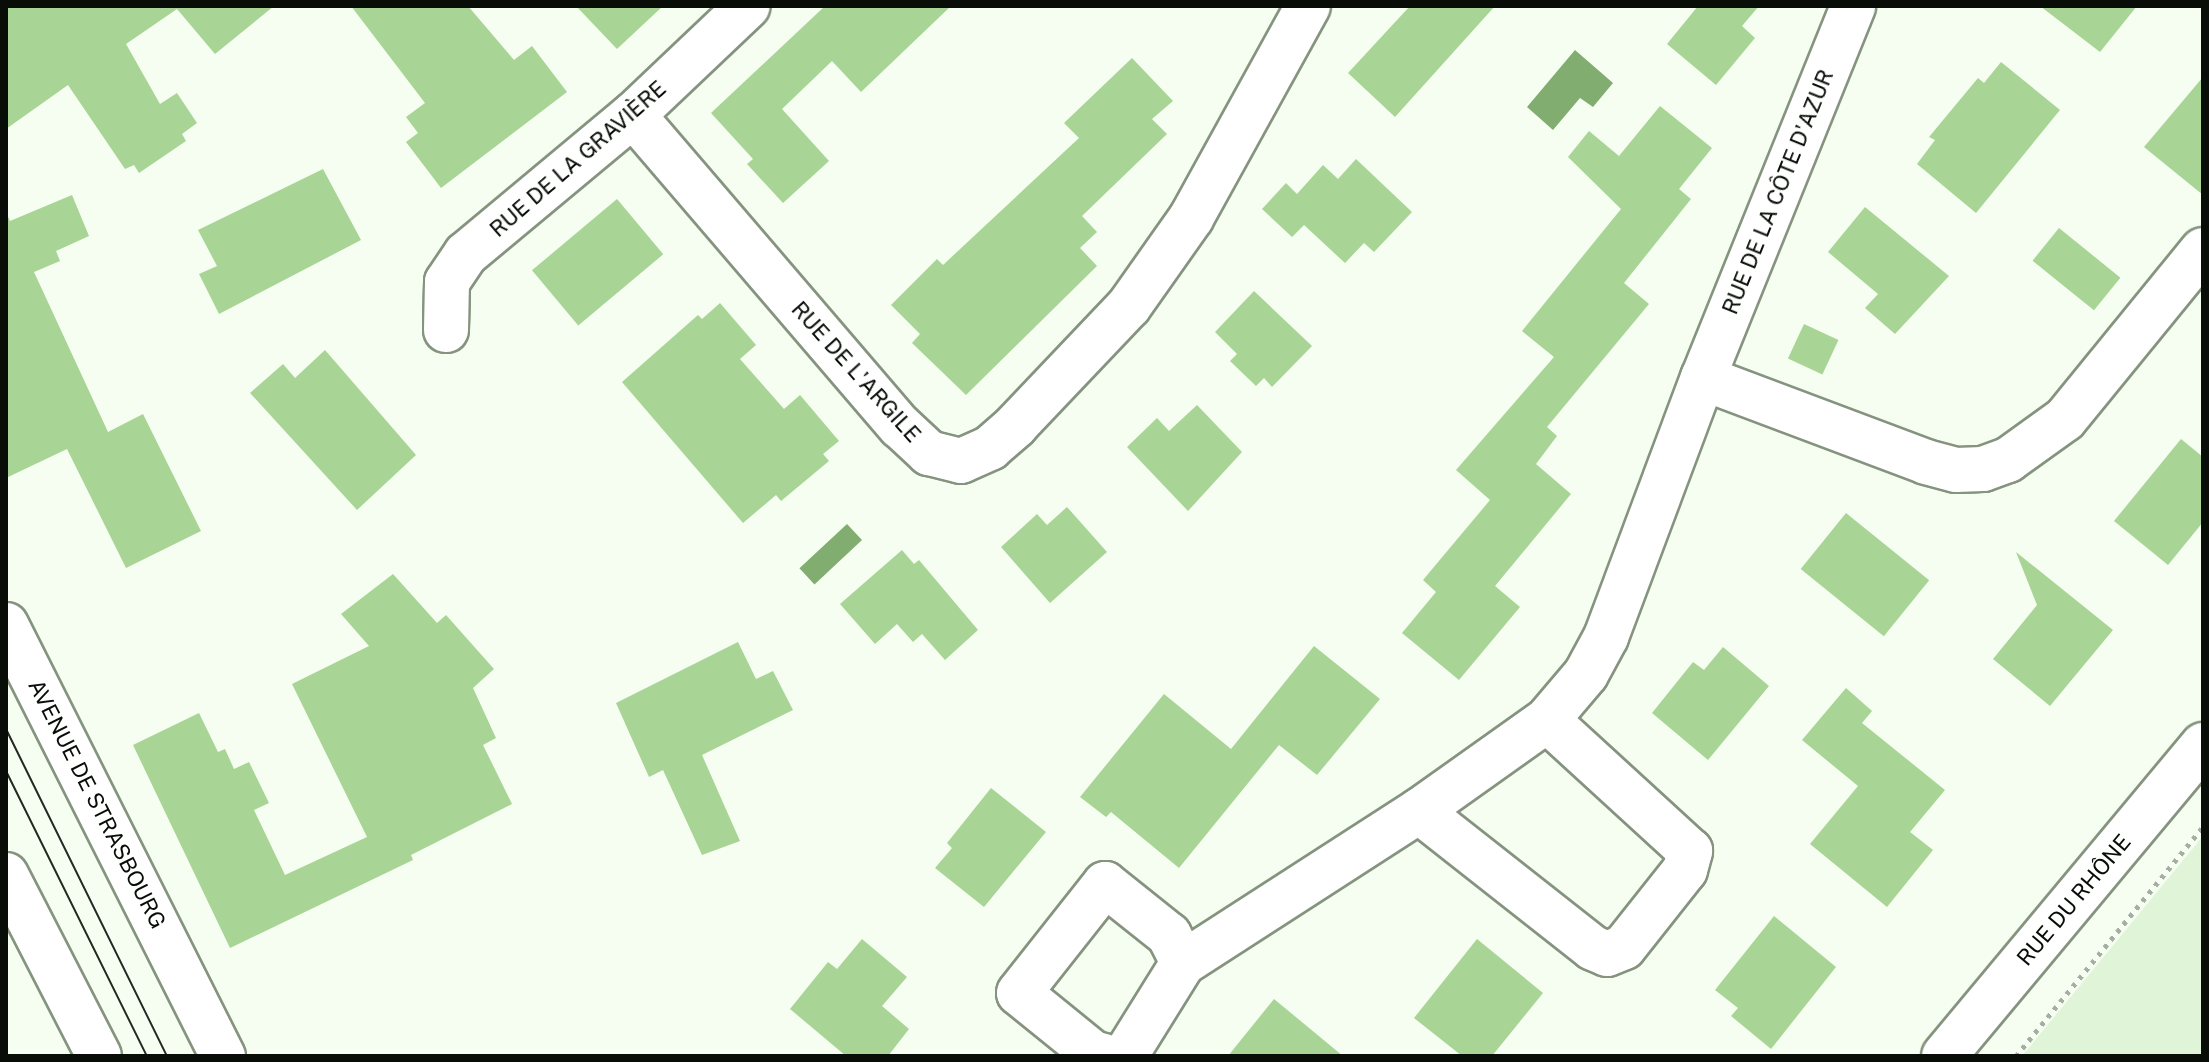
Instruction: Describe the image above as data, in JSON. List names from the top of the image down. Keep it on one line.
{"streets":{"street":["RUE DE LA GRAVIÈRE","RUE DE LA CÔTE D'AZUR","RUE DE L'ARGILE","AVENUE DE STRASBOURG","RUE DU RHÔNE"]},"crossings":[["RUE DE LA GRAVIÈRE","RUE DE L'ARGILE"]]}
